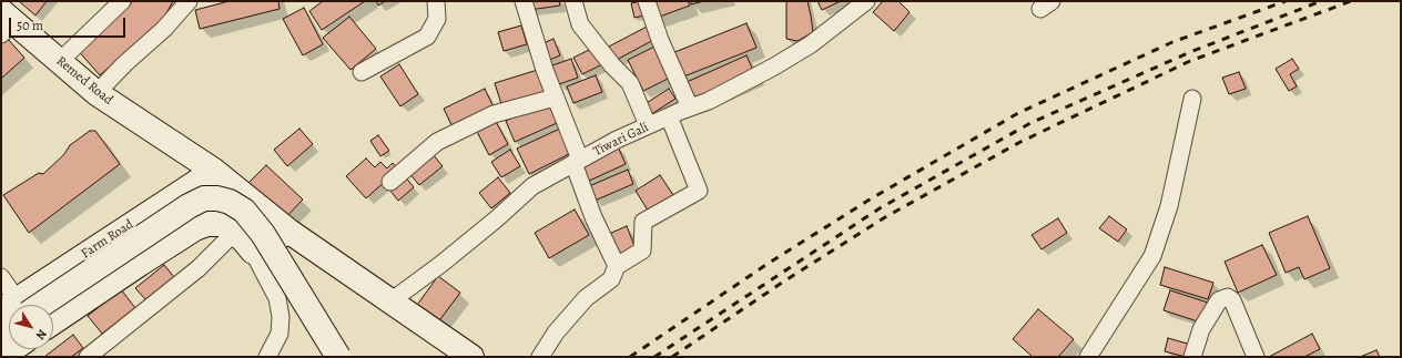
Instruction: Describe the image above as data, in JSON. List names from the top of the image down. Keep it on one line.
{"streets":{"street":["Remed Road","Tiwari Gali","Farm Road"]},"crossings":[["Remed Road","Tiwari Gali"],["Remed Road","Farm Road"]],"scale_bar":"50 m","north":"bottom right"}
